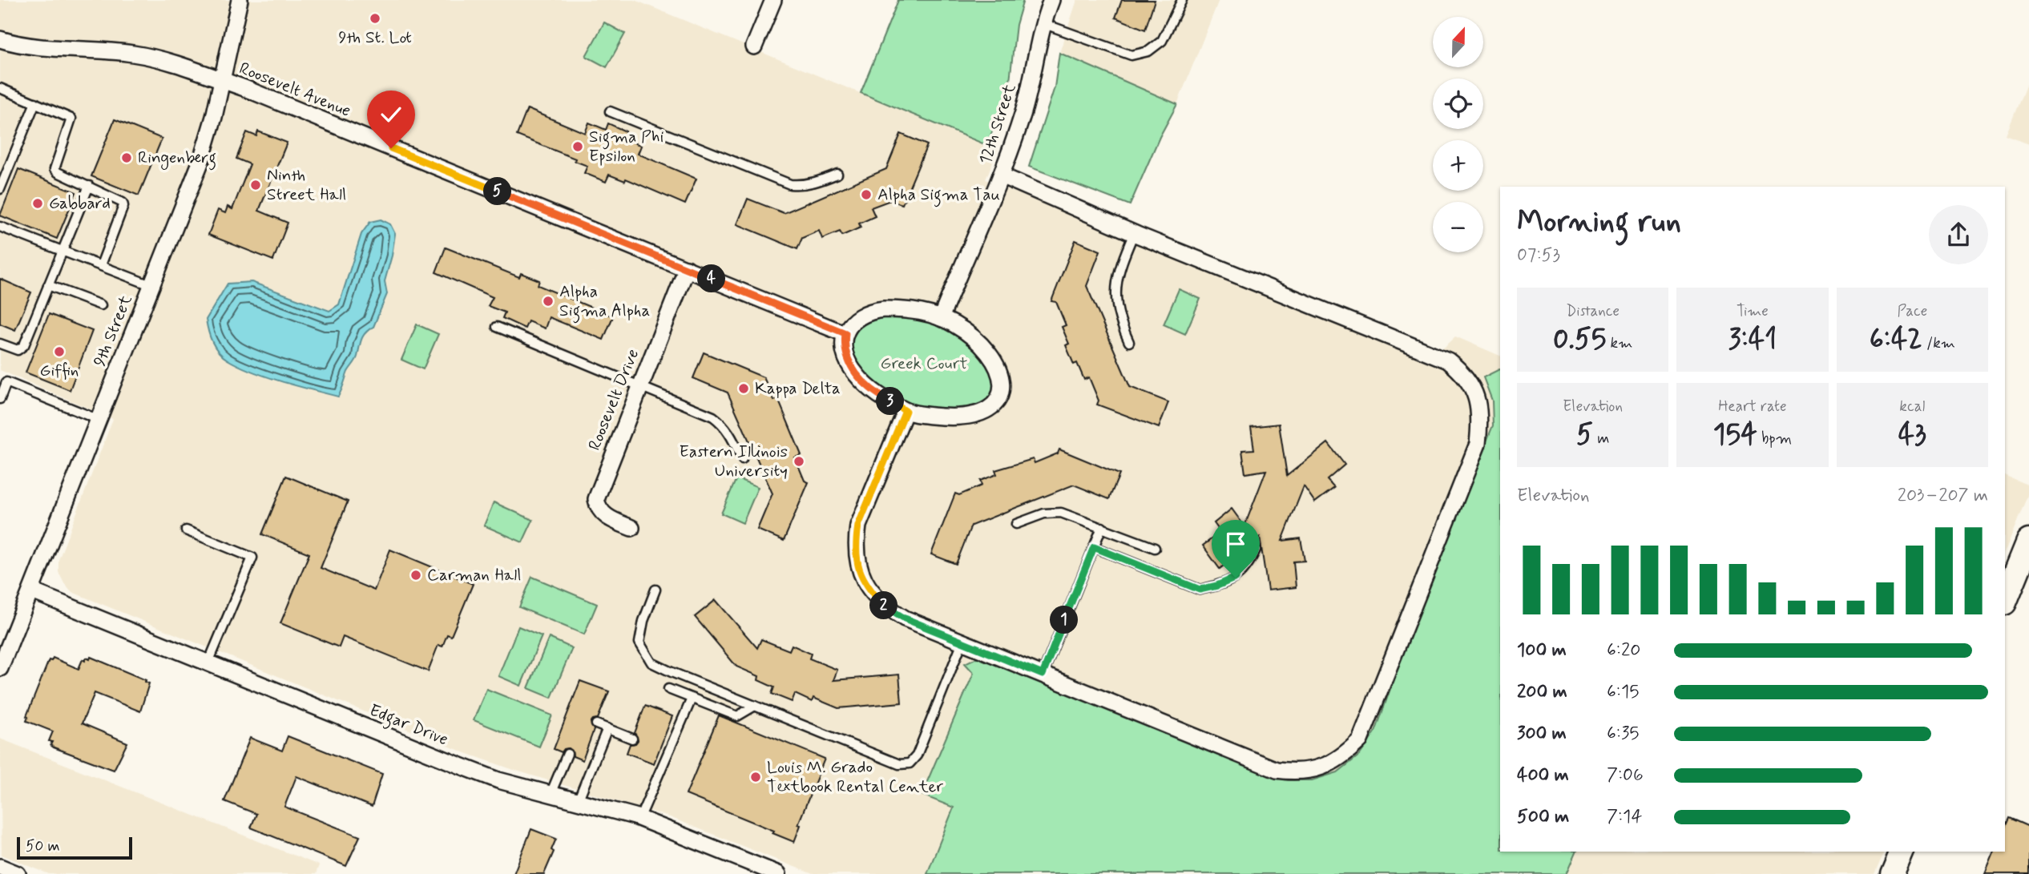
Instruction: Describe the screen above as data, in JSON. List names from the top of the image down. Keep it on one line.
{"streets":{"street":["Roosevelt Avenue","12th Street","9th Street","Roosevelt Drive","Edgar Drive"]},"crossings":[["Roosevelt Avenue","12th Street"],["Roosevelt Avenue","9th Street"],["Roosevelt Avenue","Roosevelt Drive"],["9th Street","Edgar Drive"]],"parks":["Greek Court"],"places":["9th St. Lot","Sigma Phi Epsilon","Ringenberg","Ninth Street Hall","Alpha Sigma Tau","Gabbard","Alpha Sigma Alpha","Giffin","Kappa Delta","Eastern Illinois University","Carman Hall","Louis M. Grado Textbook Rental Center"],"scale_bar":"50 m","north":"top","page":{"map_buttons":["+","−"],"pins":["5","4","3","2","1"],"heading":["Morning run","07:53"],"stats":[["Distance","0.55 km"],["Time","3:41"],["Pace","6:42 /km"],["Elevation","5 m"],["Heart rate","154 bpm"],["kcal","43"]],"chart":["Elevation","203–207 m"],"list":[{"name":"100 m","note":"6:20"},{"name":"200 m","note":"6:15"},{"name":"300 m","note":"6:35"},{"name":"400 m","note":"7:06"},{"name":"500 m","note":"7:14"}],"scale":"50 m"}}
